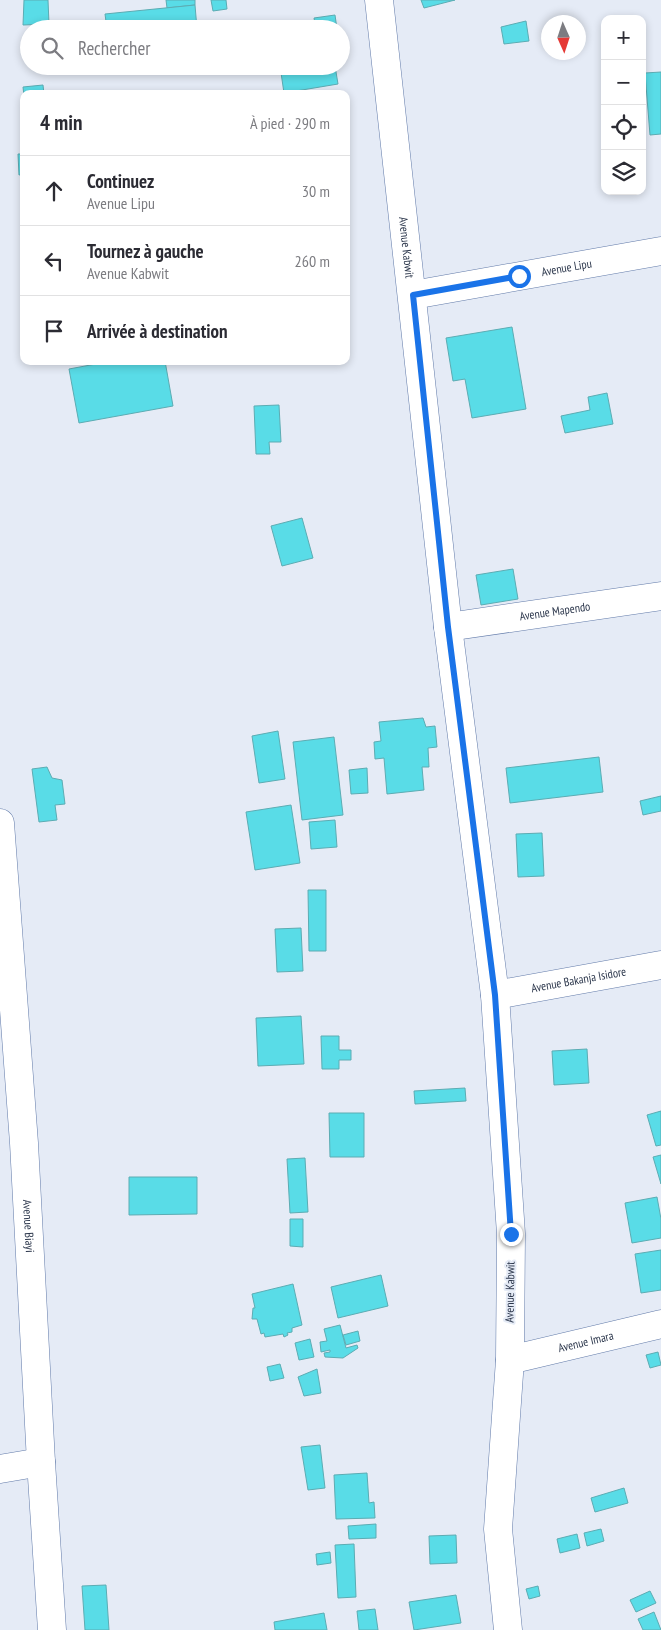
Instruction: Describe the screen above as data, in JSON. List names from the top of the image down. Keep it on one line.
{"streets":{"street":["Avenue Kabwit","Avenue Lipu","Avenue Mapendo","Avenue Bakanja Isidore","Avenue Biayi","Avenue Imara"]},"crossings":[["Avenue Kabwit","Avenue Lipu"],["Avenue Kabwit","Avenue Mapendo"],["Avenue Kabwit","Avenue Bakanja Isidore"],["Avenue Kabwit","Avenue Imara"]],"north":"bottom","page":{"map_buttons":["+","−"],"search":"Rechercher","heading":["4 min","À pied · 290 m"],"list":[["Continuez","Avenue Lipu","30 m"],["Tournez à gauche","Avenue Kabwit","260 m"],"Arrivée à destination"]}}
